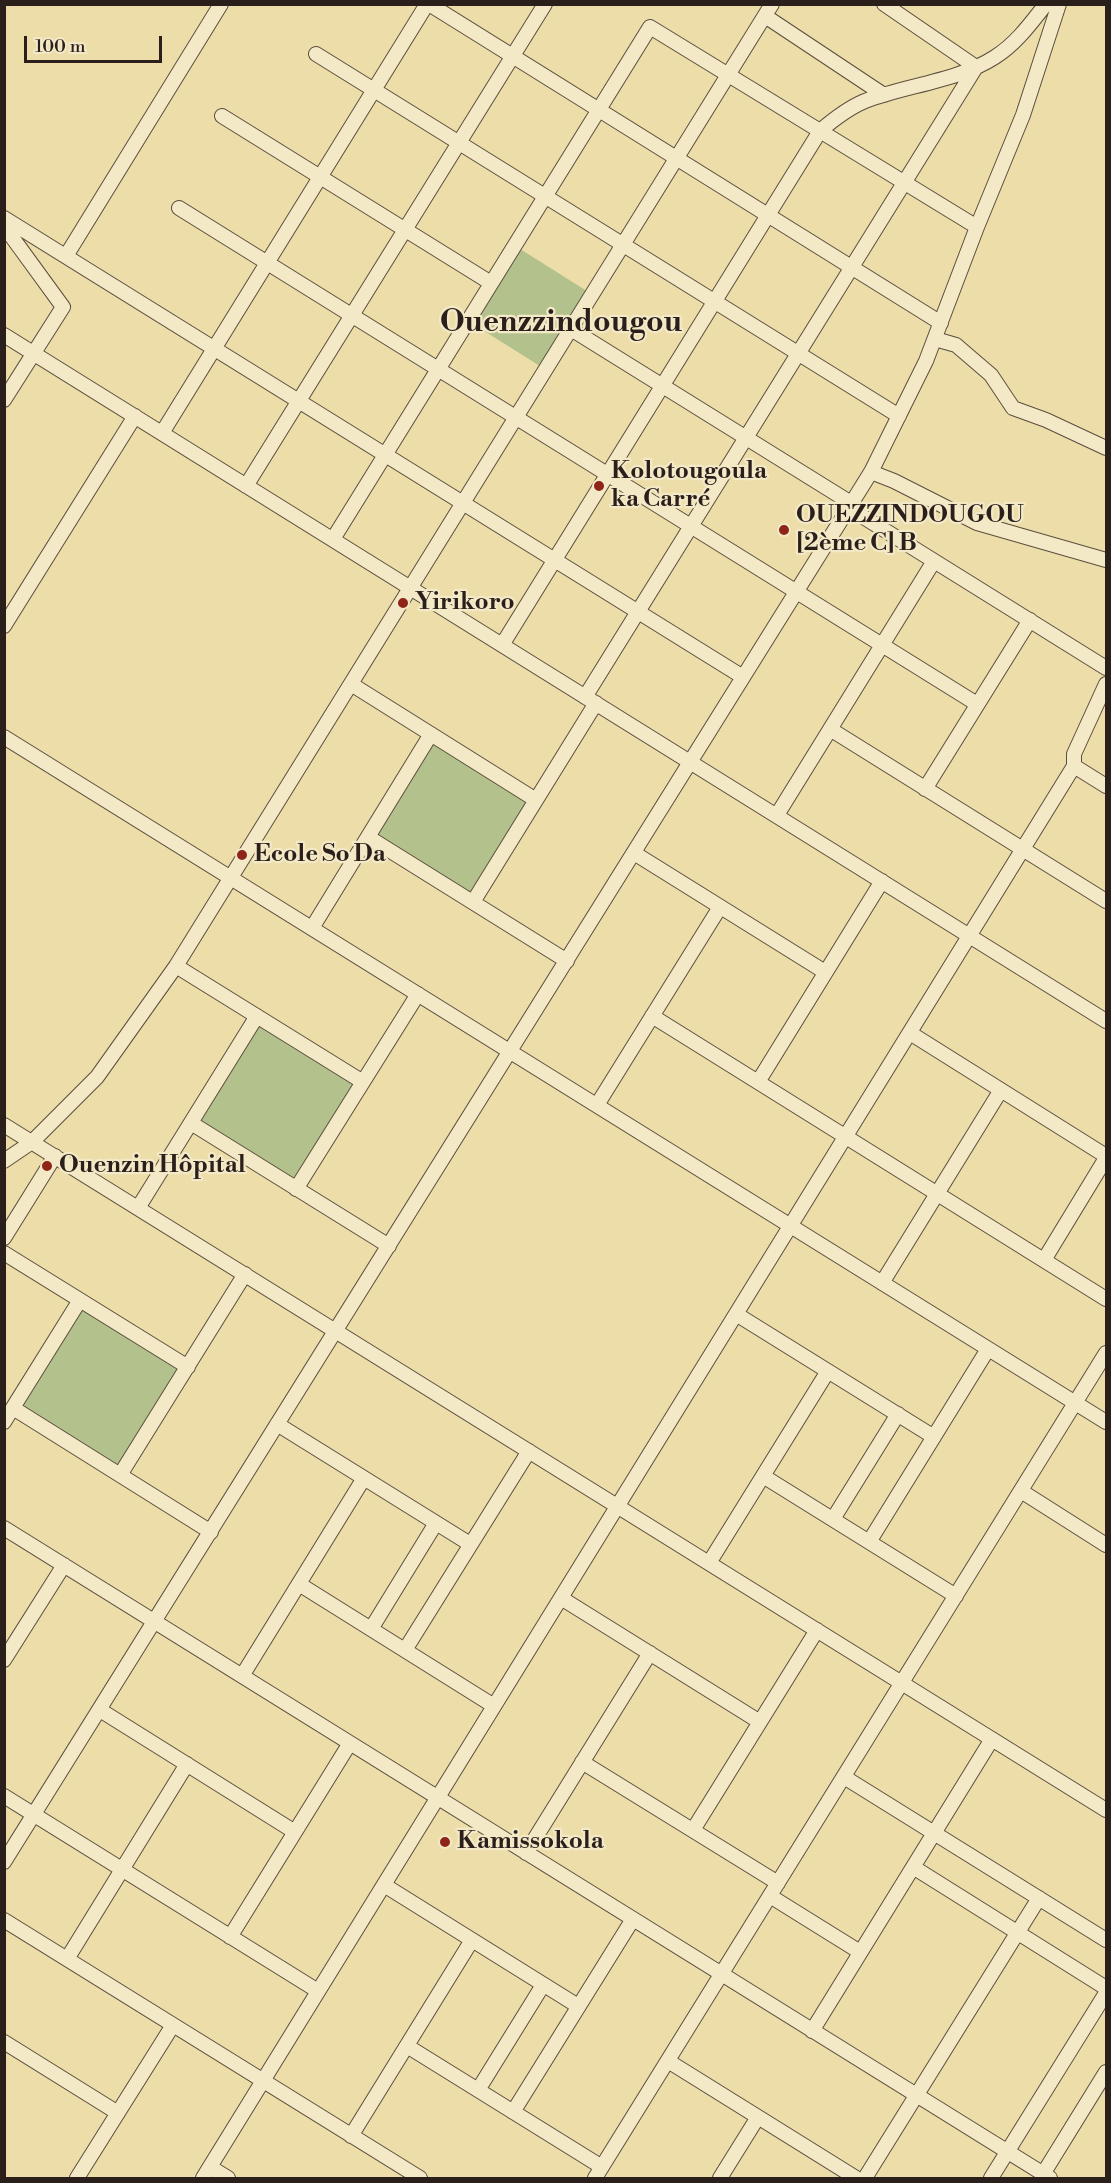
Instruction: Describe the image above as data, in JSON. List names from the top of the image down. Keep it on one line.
{"districts":["Ouenzzindougou"],"places":["Kolotougoula ka Carré","OUEZZINDOUGOU [2ème C] B","Yirikoro","Ecole So Da","Ouenzin Hôpital","Kamissokola"],"scale_bar":"100 m"}
